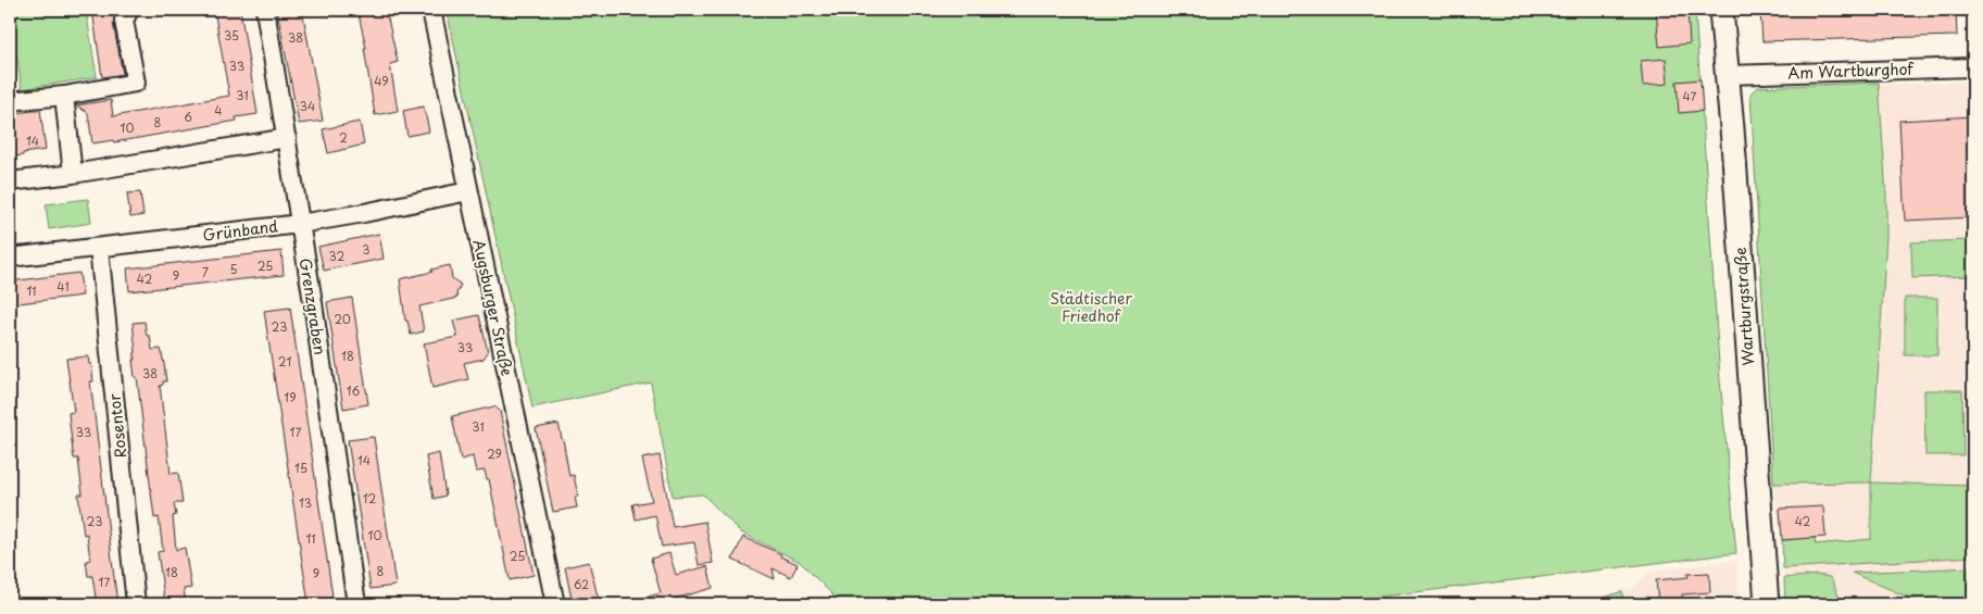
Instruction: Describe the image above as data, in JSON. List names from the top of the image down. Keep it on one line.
{"streets":{"main road":["Wartburgstraße"],"street":["Am Wartburghof","Grünband","Grenzgraben","Augsburger Straße","Rosentor"]},"crossings":[["Am Wartburghof","Wartburgstraße"],["Grünband","Grenzgraben"],["Grünband","Augsburger Straße"],["Grünband","Rosentor"]],"parks":["Städtischer Friedhof"],"house_numbers":["35","38","33","49","31","47","34","4","6","8","10","2","14","3","32","25","5","7","9","42","41","11","20","23","33","18","21","38","16","19","31","33","17","29","14","15","12","13","23","42","10","11","25","8","18","9","17","62"]}
